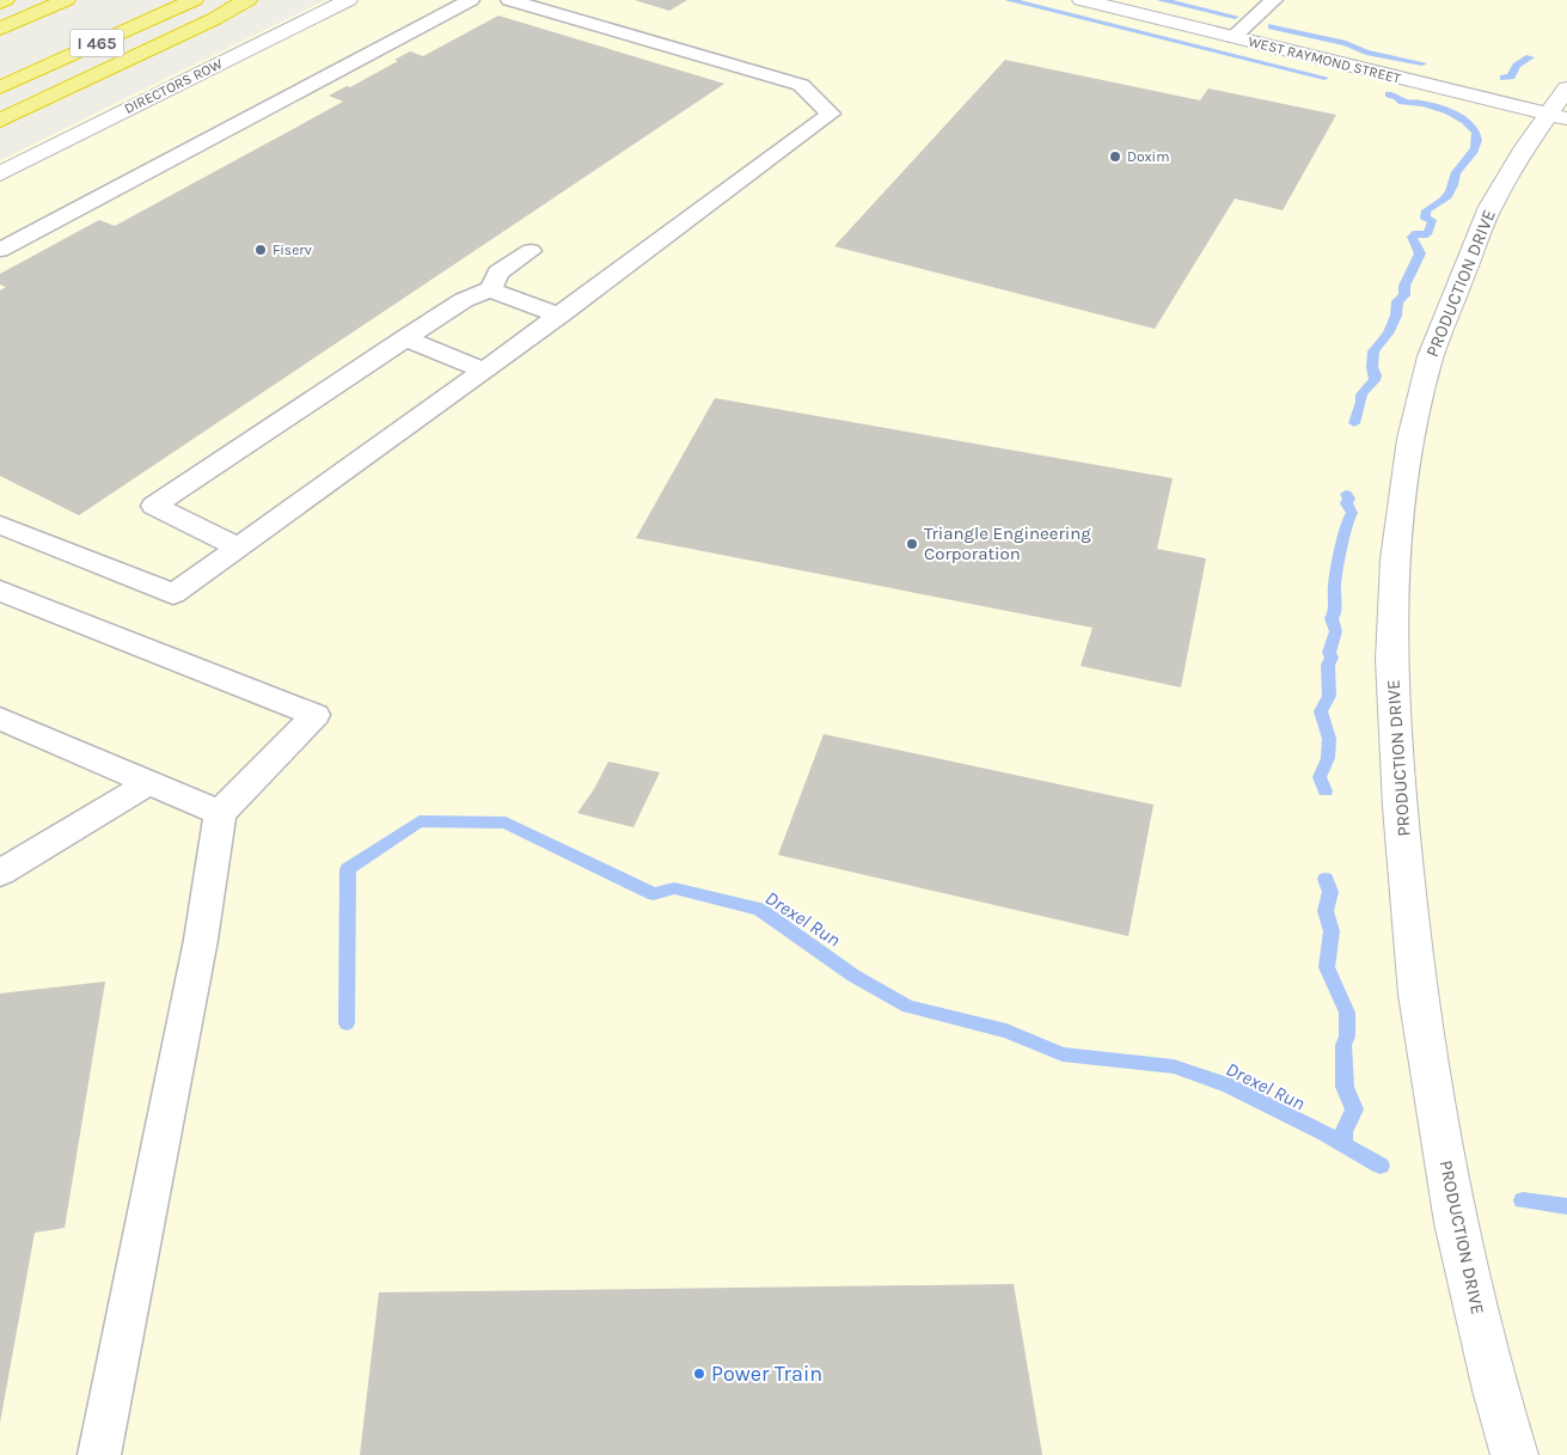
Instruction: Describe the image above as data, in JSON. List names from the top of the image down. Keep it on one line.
{"streets":{"highway":["I 465"],"street":["WEST RAYMOND STREET","DIRECTORS ROW","PRODUCTION DRIVE"]},"crossings":[["WEST RAYMOND STREET","PRODUCTION DRIVE"]],"water":["Drexel Run"],"places":["Doxim","Fiserv","Triangle Engineering Corporation","Power Train"]}
